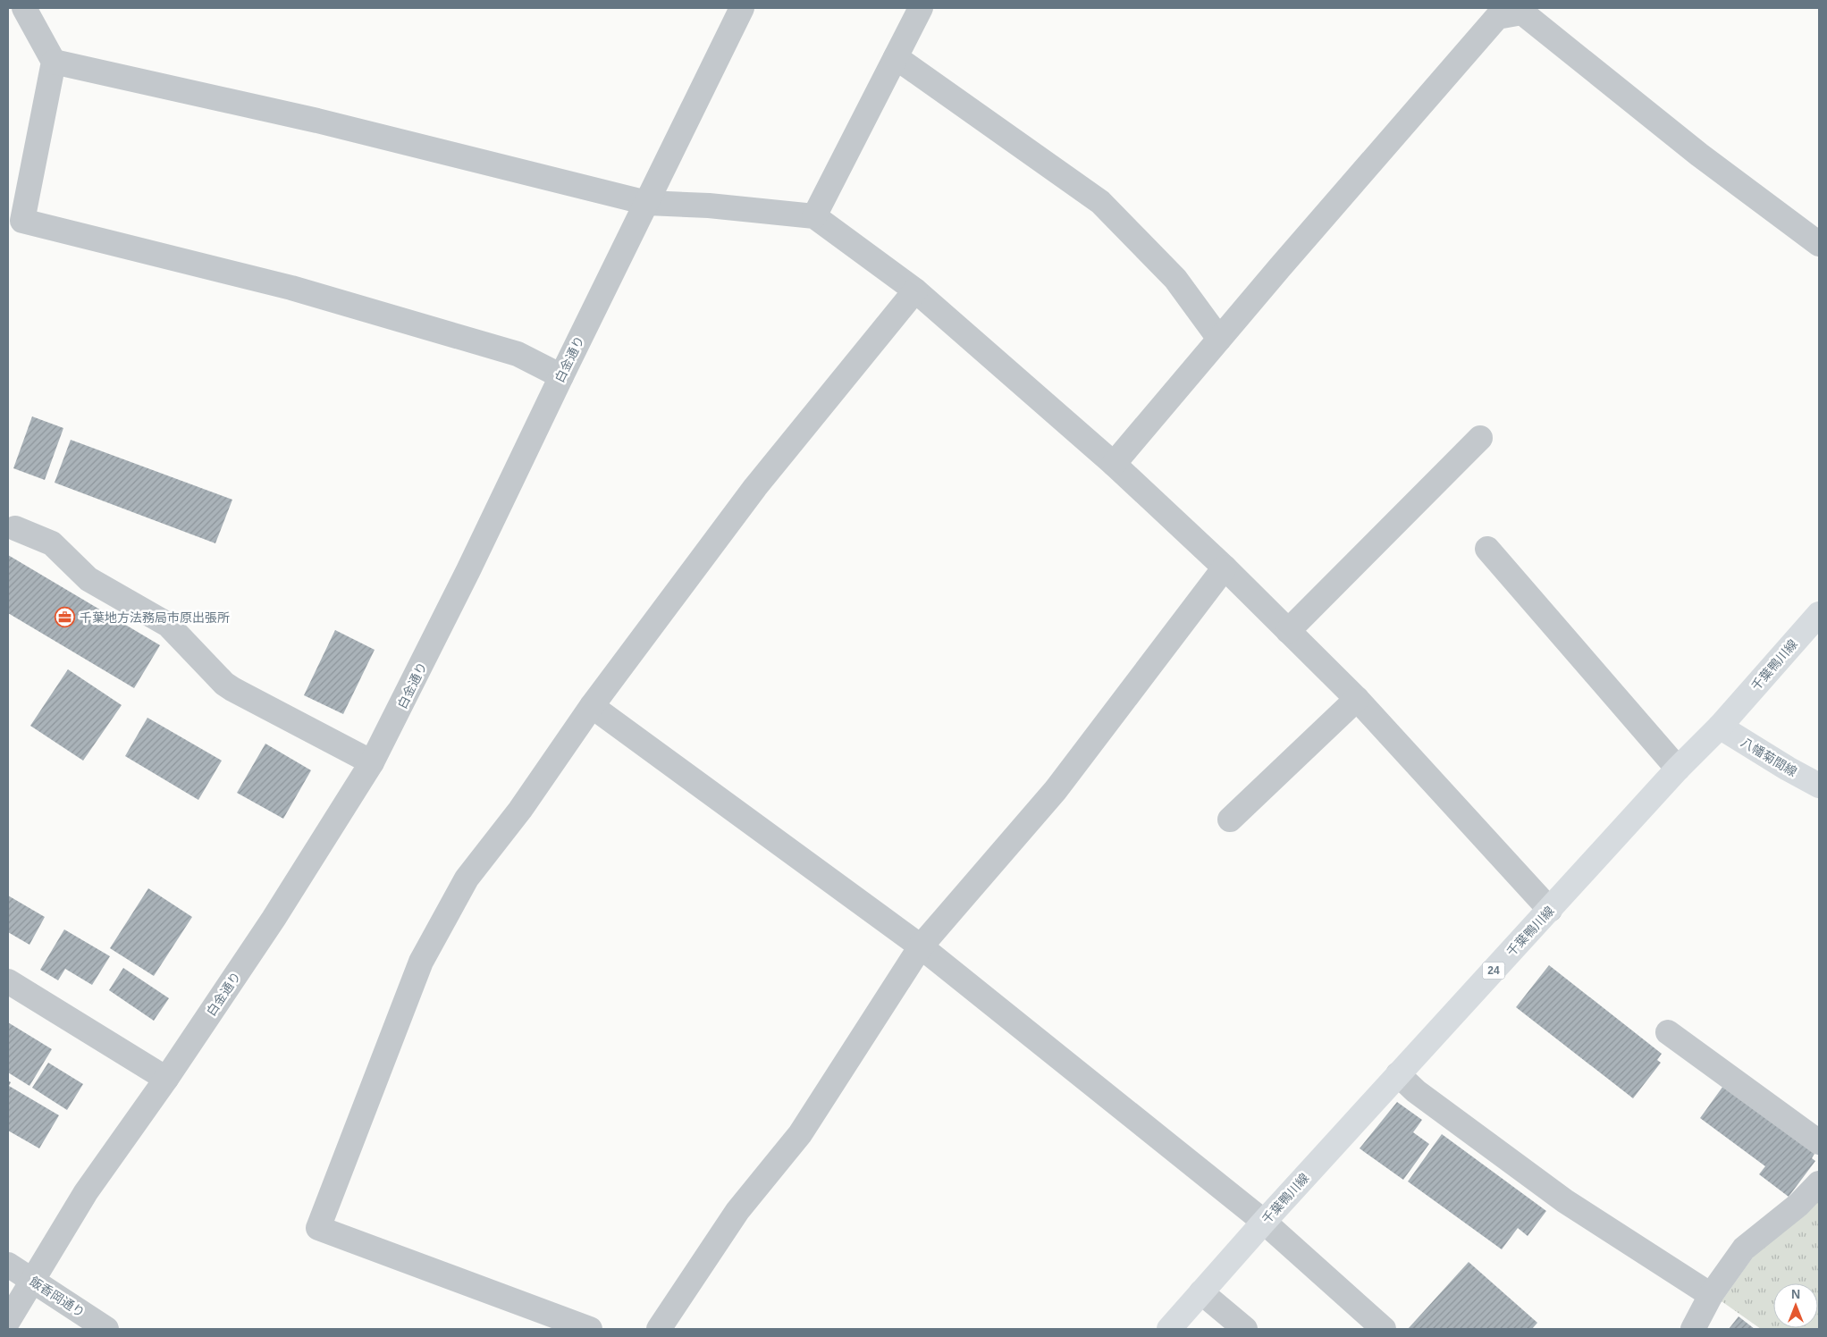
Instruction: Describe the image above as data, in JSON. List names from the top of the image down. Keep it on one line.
{"streets":{"main road":["千葉鴨川線","八幡菊間線","24"],"street":["白金通り","飯香岡通り"]},"crossings":[["白金通り","飯香岡通り"],["千葉鴨川線","八幡菊間線"]],"places":{"office":["千葉地方法務局市原出張所"]},"north":"top"}
